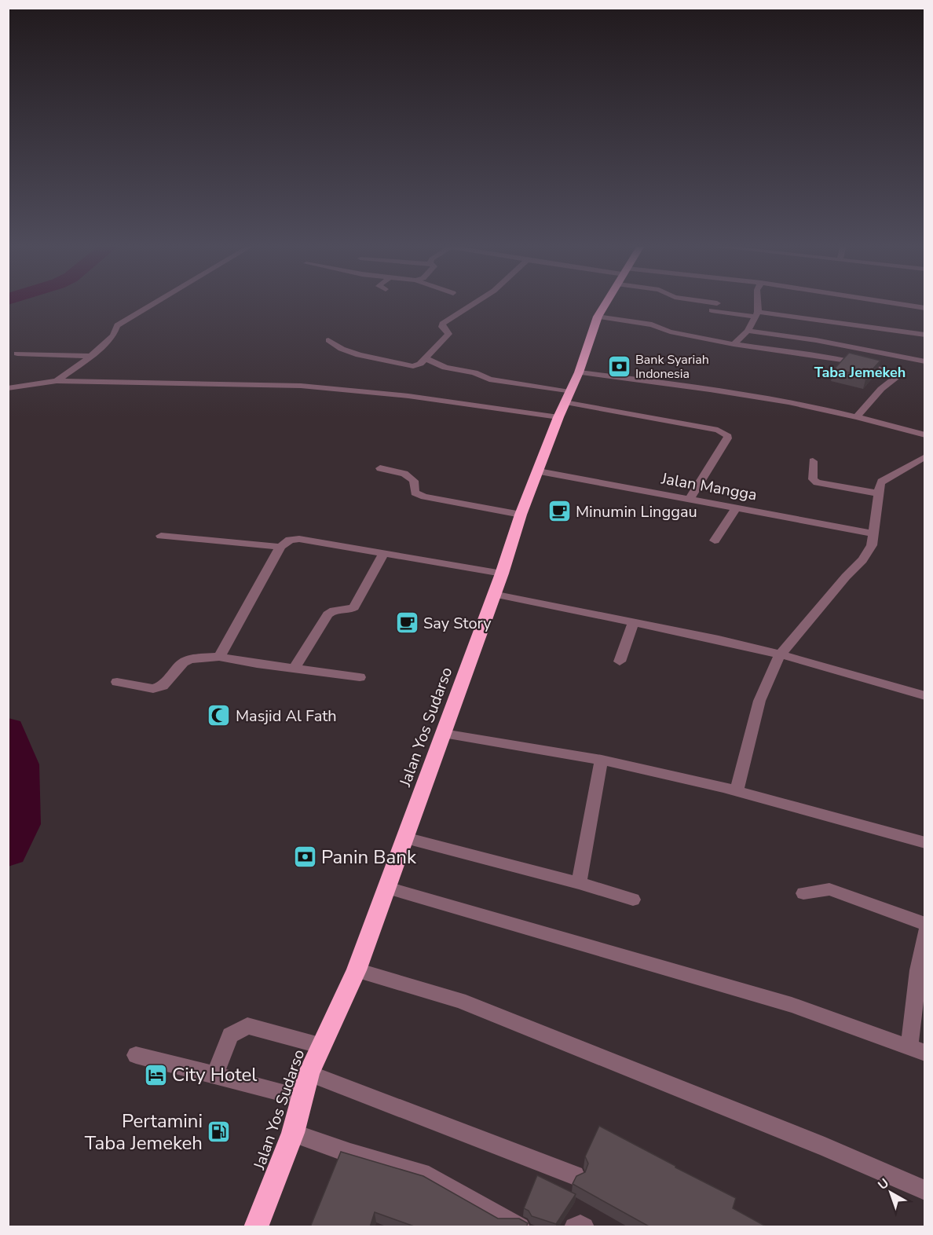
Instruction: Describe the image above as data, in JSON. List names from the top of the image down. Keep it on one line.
{"streets":{"highway":["Jalan Yos Sudarso"],"street":["Jalan Mangga"]},"crossings":[["Jalan Mangga","Jalan Yos Sudarso"]],"districts":["Taba Jemekeh"],"places":{"bank":["Bank Syariah Indonesia","Panin Bank"],"cafe":["Minumin Linggau","Say Story"],"mosque":["Masjid Al Fath"],"hotel":["City Hotel"],"fuel station":["Pertamini Taba Jemekeh"]},"north":"top left"}
